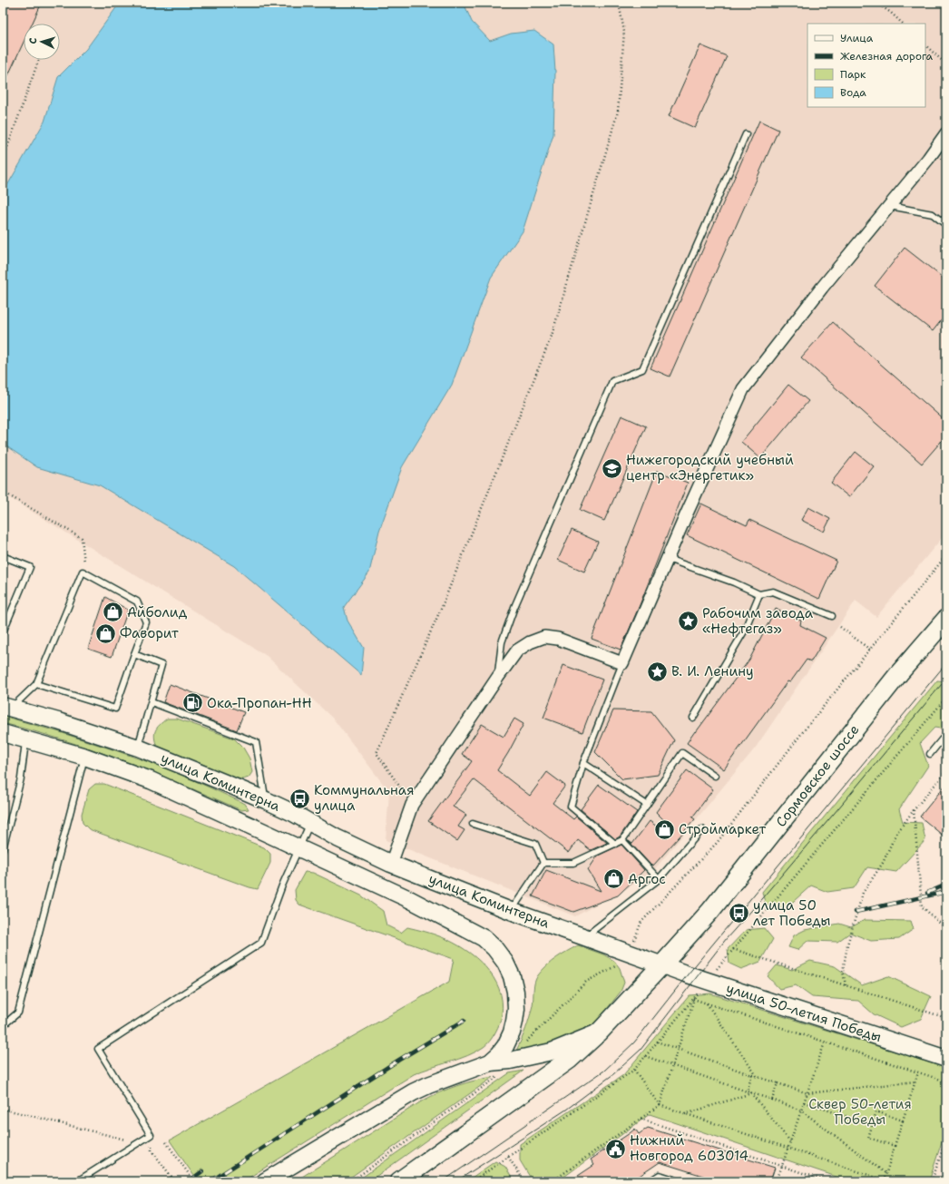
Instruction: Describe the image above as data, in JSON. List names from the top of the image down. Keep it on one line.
{"streets":{"main road":["Сормовское шоссе","улица Коминтерна","улица 50-летия Победы"]},"crossings":[["Сормовское шоссе","улица Коминтерна"],["Сормовское шоссе","улица 50-летия Победы"],["улица Коминтерна","улица 50-летия Победы"]],"parks":["Сквер 50-летия Победы"],"places":{"school or university":["Нижегородский учебный центр «Энергетик»"],"shop":["Айболид","Фаворит","Строймаркет","Аргос"],"place":["Рабочим завода «Нефтегаз»","В. И. Ленину"],"fuel station":["Ока-Пропан-НН"],"bus stop":["Коммунальная улица","улица 50 лет Победы"],"public building":["Нижний Новгород 603014"]},"legend":["Улица","Железная дорога","Парк","Вода"],"north":"left"}
